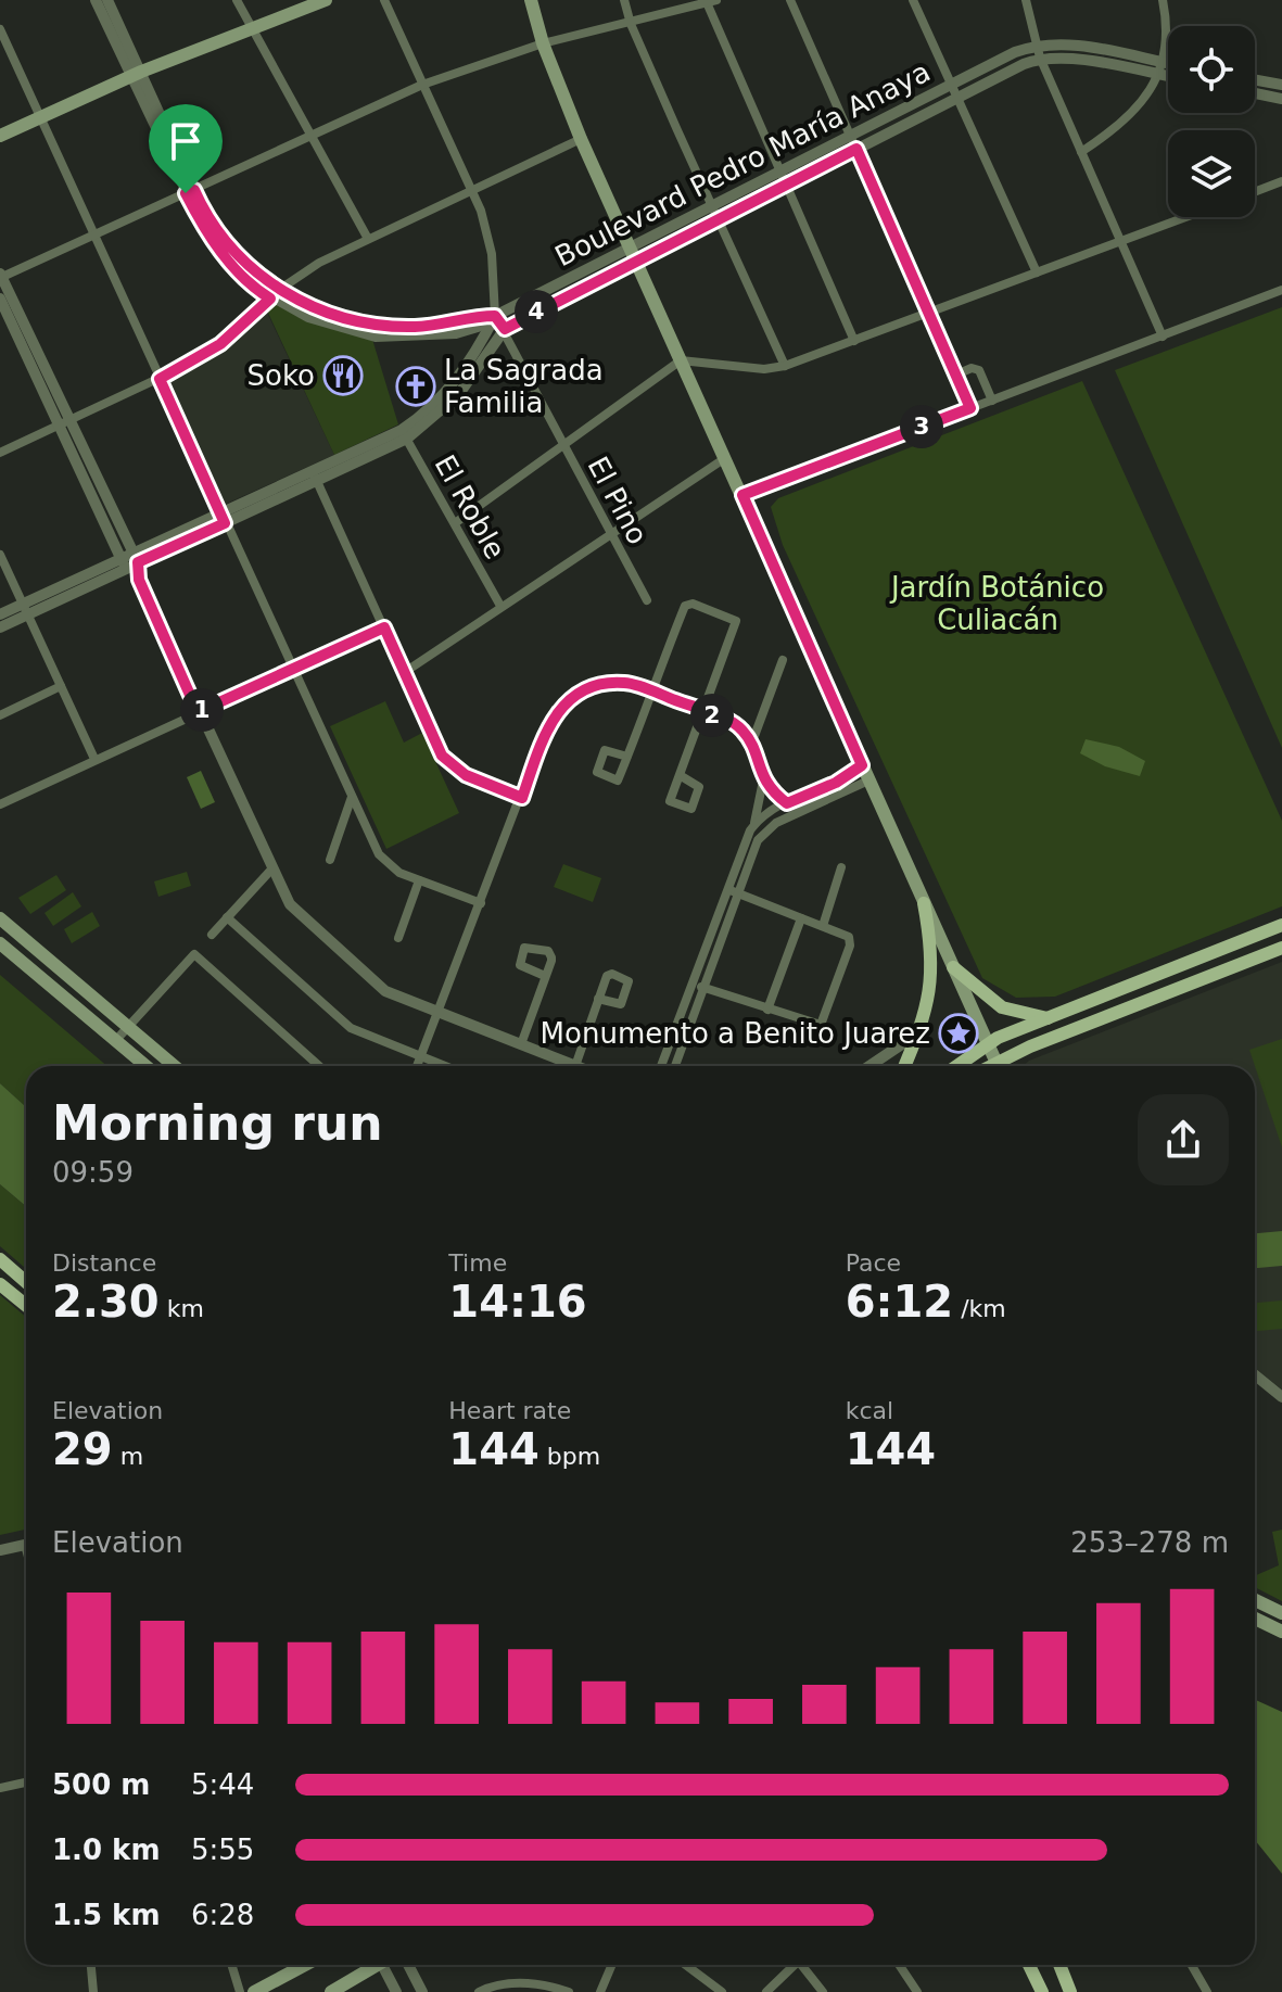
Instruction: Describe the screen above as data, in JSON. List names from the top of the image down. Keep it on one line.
{"streets":{"street":["Boulevard Pedro María Anaya","El Pino","El Roble"]},"crossings":[["Boulevard Pedro María Anaya","El Pino"],["Boulevard Pedro María Anaya","El Roble"]],"parks":["Jardín Botánico Culiacán"],"places":{"restaurant":["Soko"],"church":["La Sagrada Familia"],"place":["Monumento a Benito Juarez"]},"page":{"pins":["4","3","1","2"],"heading":["Morning run","09:59"],"stats":[["Distance","2.30 km"],["Time","14:16"],["Pace","6:12 /km"],["Elevation","29 m"],["Heart rate","144 bpm"],["kcal","144"]],"chart":["Elevation","253–278 m"],"list":[{"name":"500 m","note":"5:44"},{"name":"1.0 km","note":"5:55"},{"name":"1.5 km","note":"6:28"}]}}
